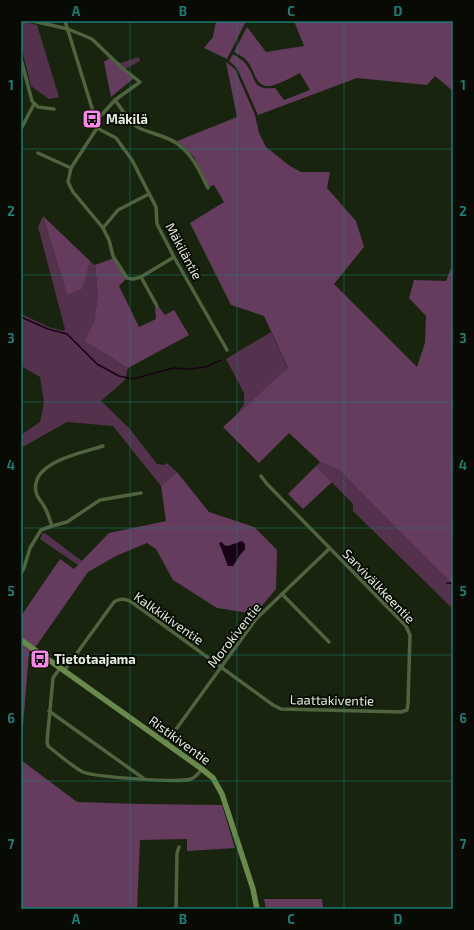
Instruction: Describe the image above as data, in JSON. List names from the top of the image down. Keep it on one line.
{"streets":{"street":["Mäkiläntie","Sarvivälkkeentie","Kalkkikiventie","Morokiventie","Laattakiventie","Ristikiventie"]},"crossings":[["Sarvivälkkeentie","Morokiventie"],["Sarvivälkkeentie","Laattakiventie"],["Kalkkikiventie","Morokiventie"],["Kalkkikiventie","Laattakiventie"],["Kalkkikiventie","Ristikiventie"],["Morokiventie","Laattakiventie"],["Morokiventie","Ristikiventie"]],"places":{"bus stop":["Mäkilä","Tietotaajama"]},"grid":{"columns":["A","B","C","D"],"rows":["1","2","3","4","5","6","7"]}}
